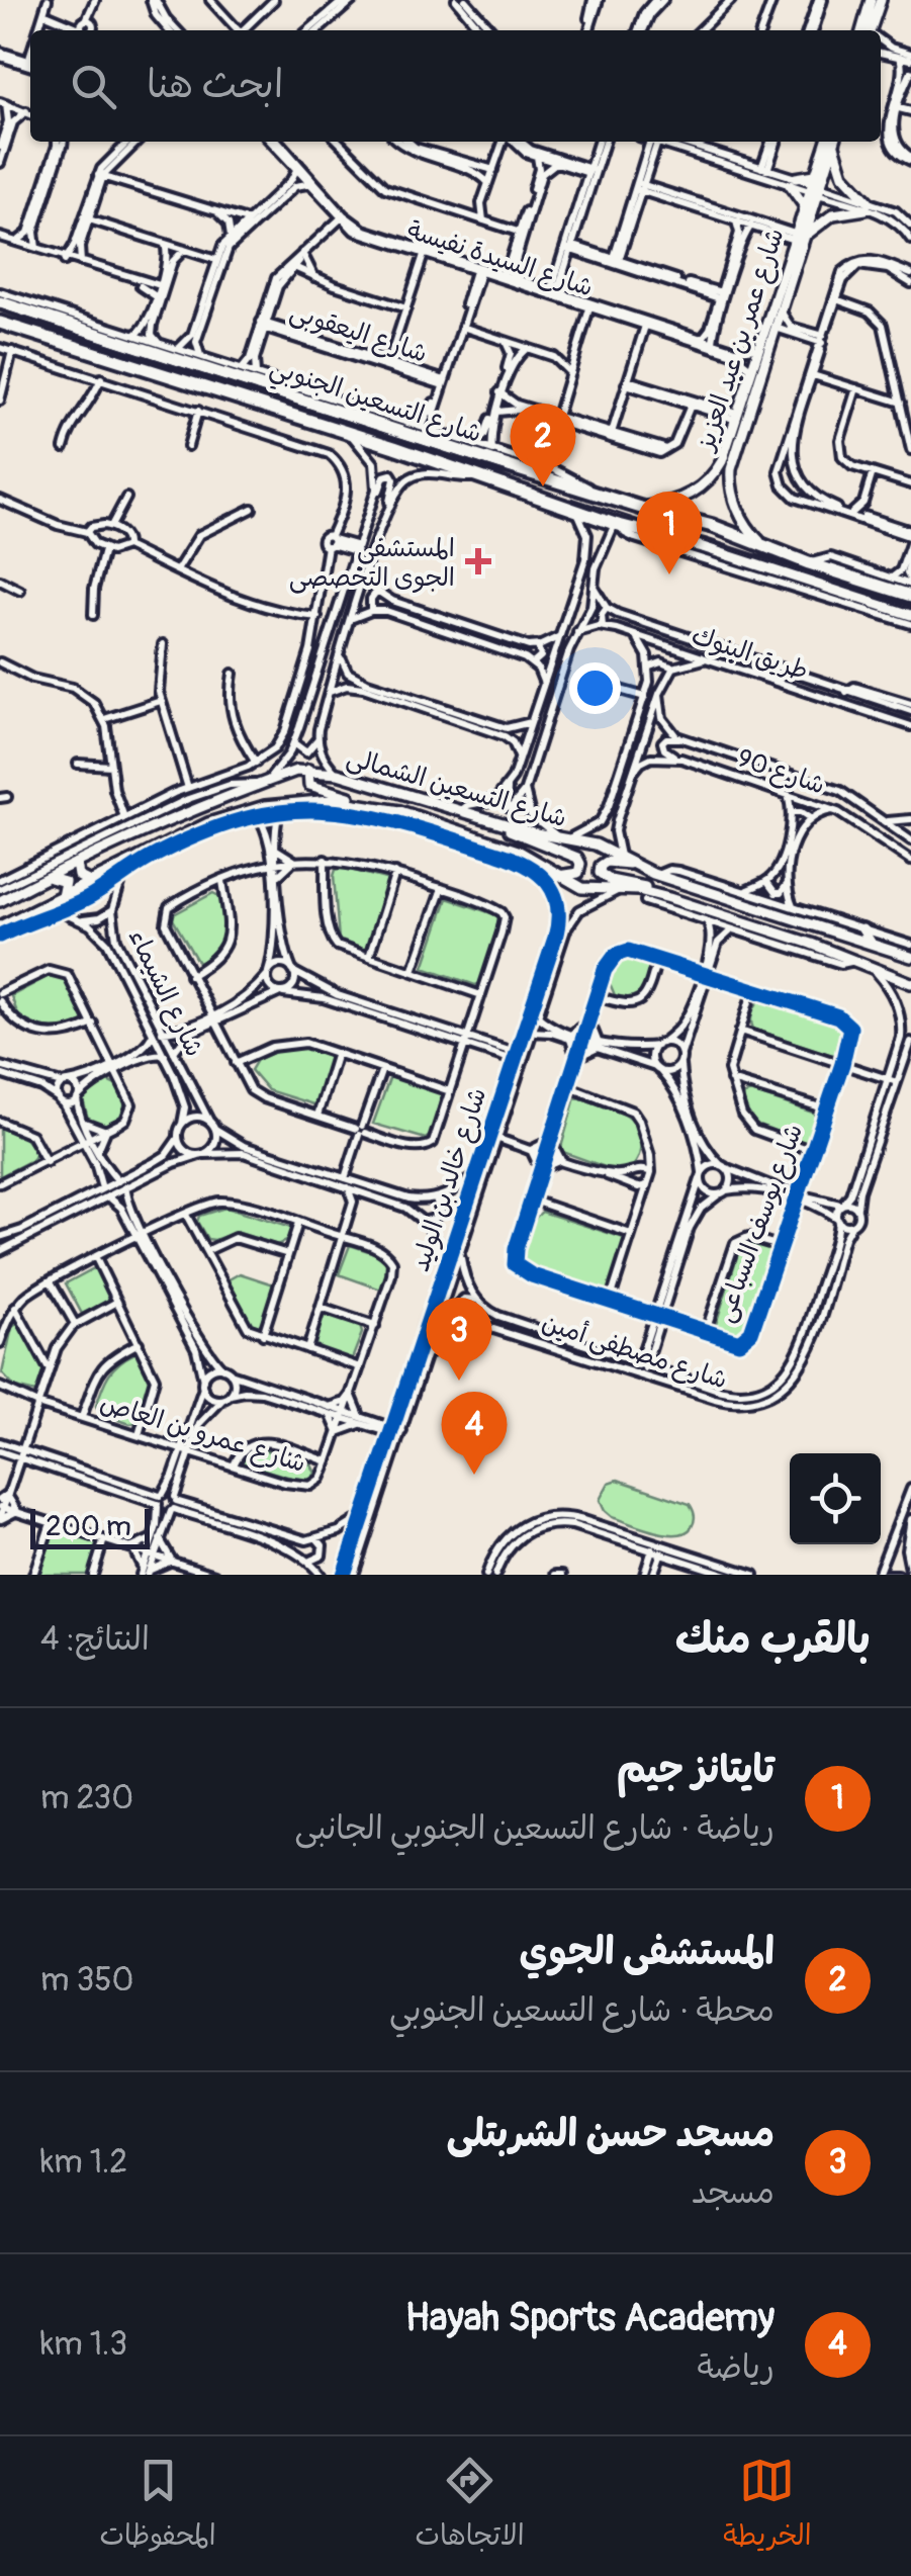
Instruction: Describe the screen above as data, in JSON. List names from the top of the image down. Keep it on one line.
{"streets":{"highway":["شارع التسعين الجنوبي"],"main road":["شارع عمر بن عبد العزيز","شارع التسعين الشمالى"],"street":["شارع السيدة نفيسة","شارع اليعقوبى","طريق البنوك","شارع 90","شارع الشيماء","شارع خالد بن الوليد","شارع يوسف السباعى","شارع مصطفى أمين","شارع عمرو بن العاص"]},"crossings":[["شارع السيدة نفيسة","شارع عمر بن عبد العزيز"],["شارع عمر بن عبد العزيز","شارع التسعين الجنوبي"]],"places":{"health":["المستشفى الجوى التخصصى"]},"scale_bar":"200 m","page":{"search":"ابحث هنا","pins":["2","1","3","4"],"scale":"200 m","heading":["بالقرب منك","النتائج: 4"],"list":[{"mark":"1","name":"تايتانز جيم","note":"رياضة · شارع التسعين الجنوبي الجانبى","value":"230 m"},{"mark":"2","name":"المستشفى الجوي","note":"محطة · شارع التسعين الجنوبي","value":"350 m"},{"mark":"3","name":"مسجد حسن الشربتلى","note":"مسجد","value":"1.2 km"},{"mark":"4","name":"Hayah Sports Academy","note":"رياضة","value":"1.3 km"}],"nav":["الخريطة","الاتجاهات","المحفوظات"]}}
